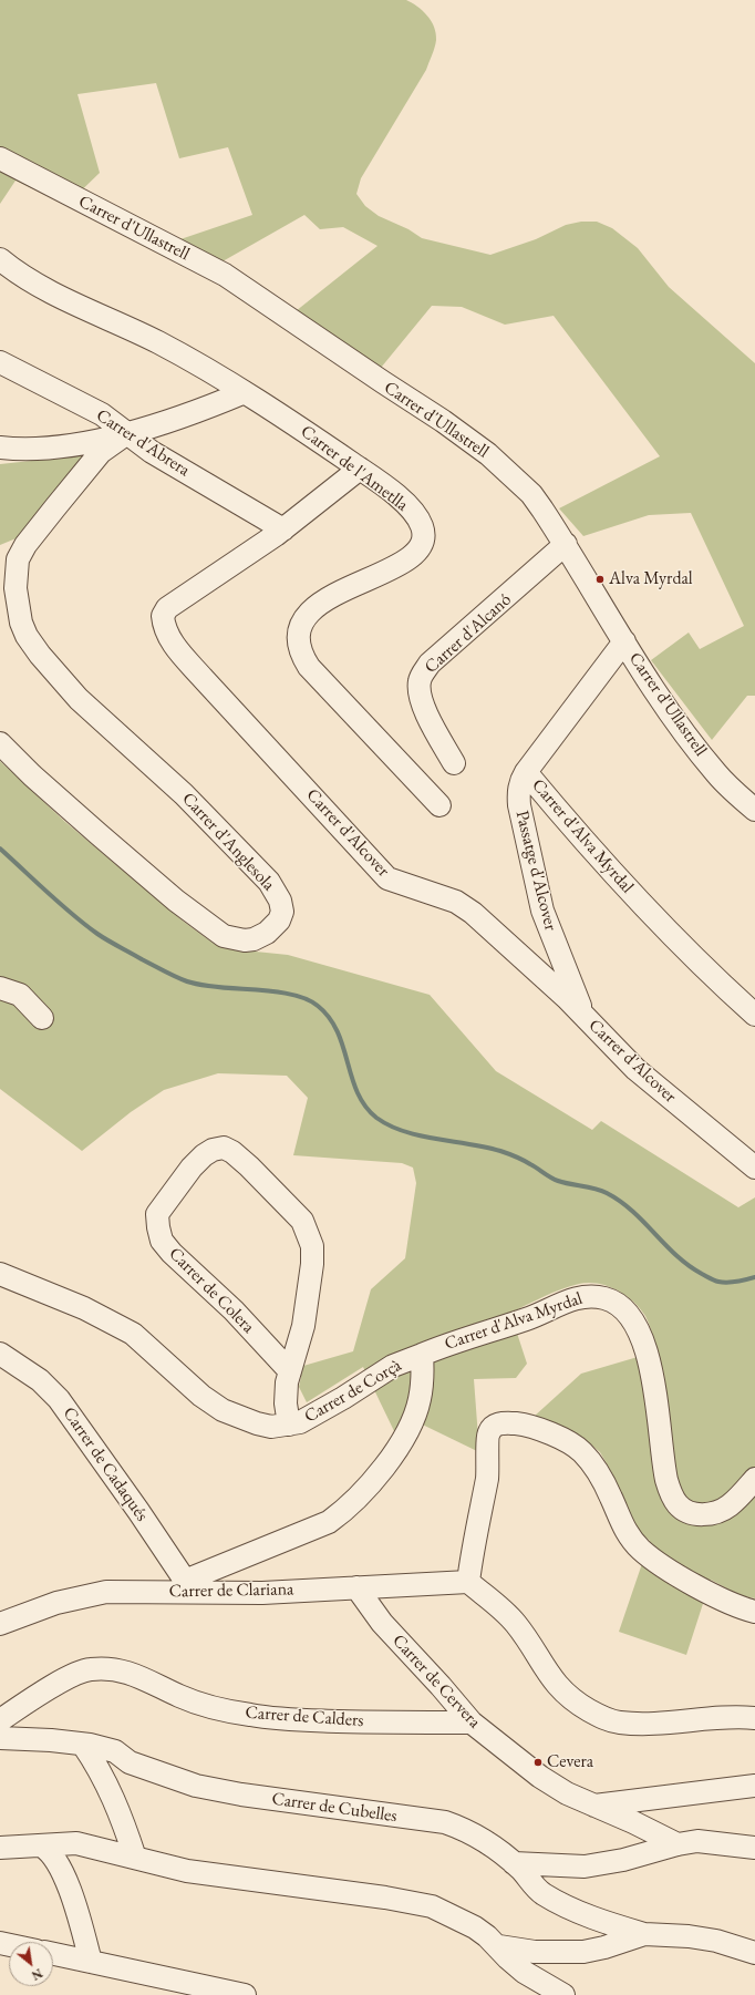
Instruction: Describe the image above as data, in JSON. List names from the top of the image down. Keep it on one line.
{"streets":{"street":["Carrer d'Ullastrell","Carrer d'Abrera","Carrer de l'Ametlla","Carrer d'Alcanó","Carrer d'Alcover","Carrer d'Alva Myrdal","Carrer d'Anglesola","Passatge d'Alcover","Carrer de Colera","Carrer de Corçà","Carrer de Cadaqués","Carrer de Clariana","Carrer de Cervera","Carrer de Calders","Carrer de Cubelles"]},"crossings":[["Carrer d'Ullastrell","Carrer d'Alcanó"],["Carrer d'Ullastrell","Carrer d'Alva Myrdal"],["Carrer d'Abrera","Carrer d'Alcover"],["Carrer d'Abrera","Carrer d'Anglesola"],["Carrer de l'Ametlla","Carrer d'Alcover"],["Carrer d'Alcover","Passatge d'Alcover"],["Carrer d'Alva Myrdal","Passatge d'Alcover"],["Carrer d'Alva Myrdal","Carrer de Corçà"],["Carrer de Colera","Carrer de Corçà"],["Carrer de Corçà","Carrer de Cadaqués"],["Carrer de Corçà","Carrer de Clariana"],["Carrer de Cadaqués","Carrer de Clariana"],["Carrer de Clariana","Carrer de Cervera"],["Carrer de Cervera","Carrer de Calders"]],"places":["Alva Myrdal","Cevera"],"north":"bottom right"}
